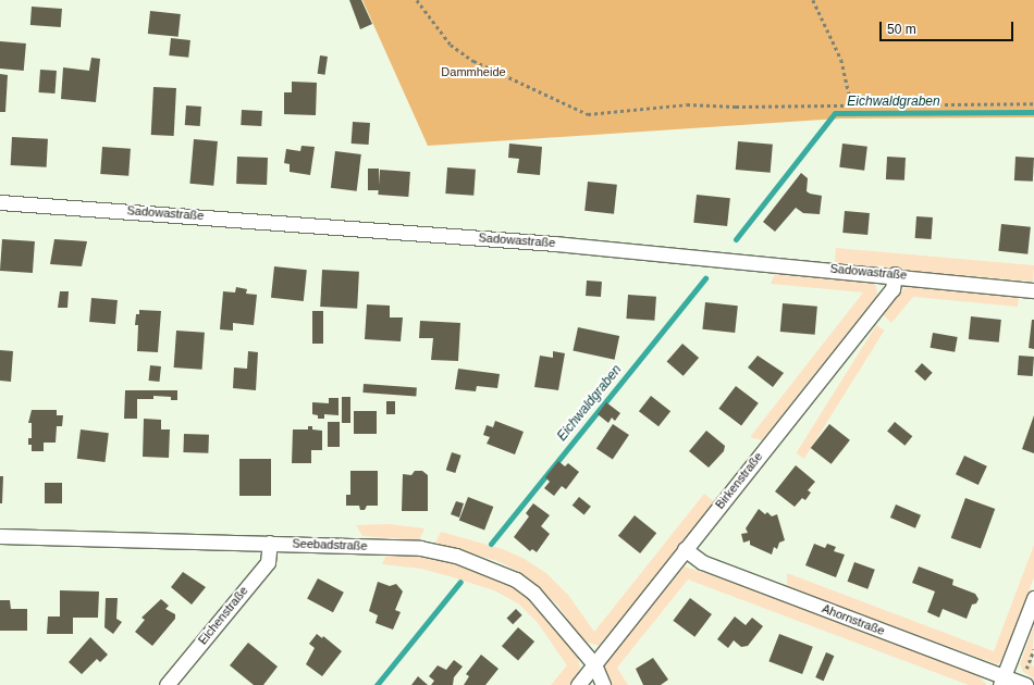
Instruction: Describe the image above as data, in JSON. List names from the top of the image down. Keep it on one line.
{"streets":{"street":["Sadowastraße","Birkenstraße","Seebadstraße","Eichenstraße","Ahornstraße"]},"crossings":[["Sadowastraße","Birkenstraße"],["Birkenstraße","Seebadstraße"],["Birkenstraße","Ahornstraße"],["Seebadstraße","Eichenstraße"]],"water":["Eichwaldgraben"],"parks":["Dammheide"],"scale_bar":"50 m"}
